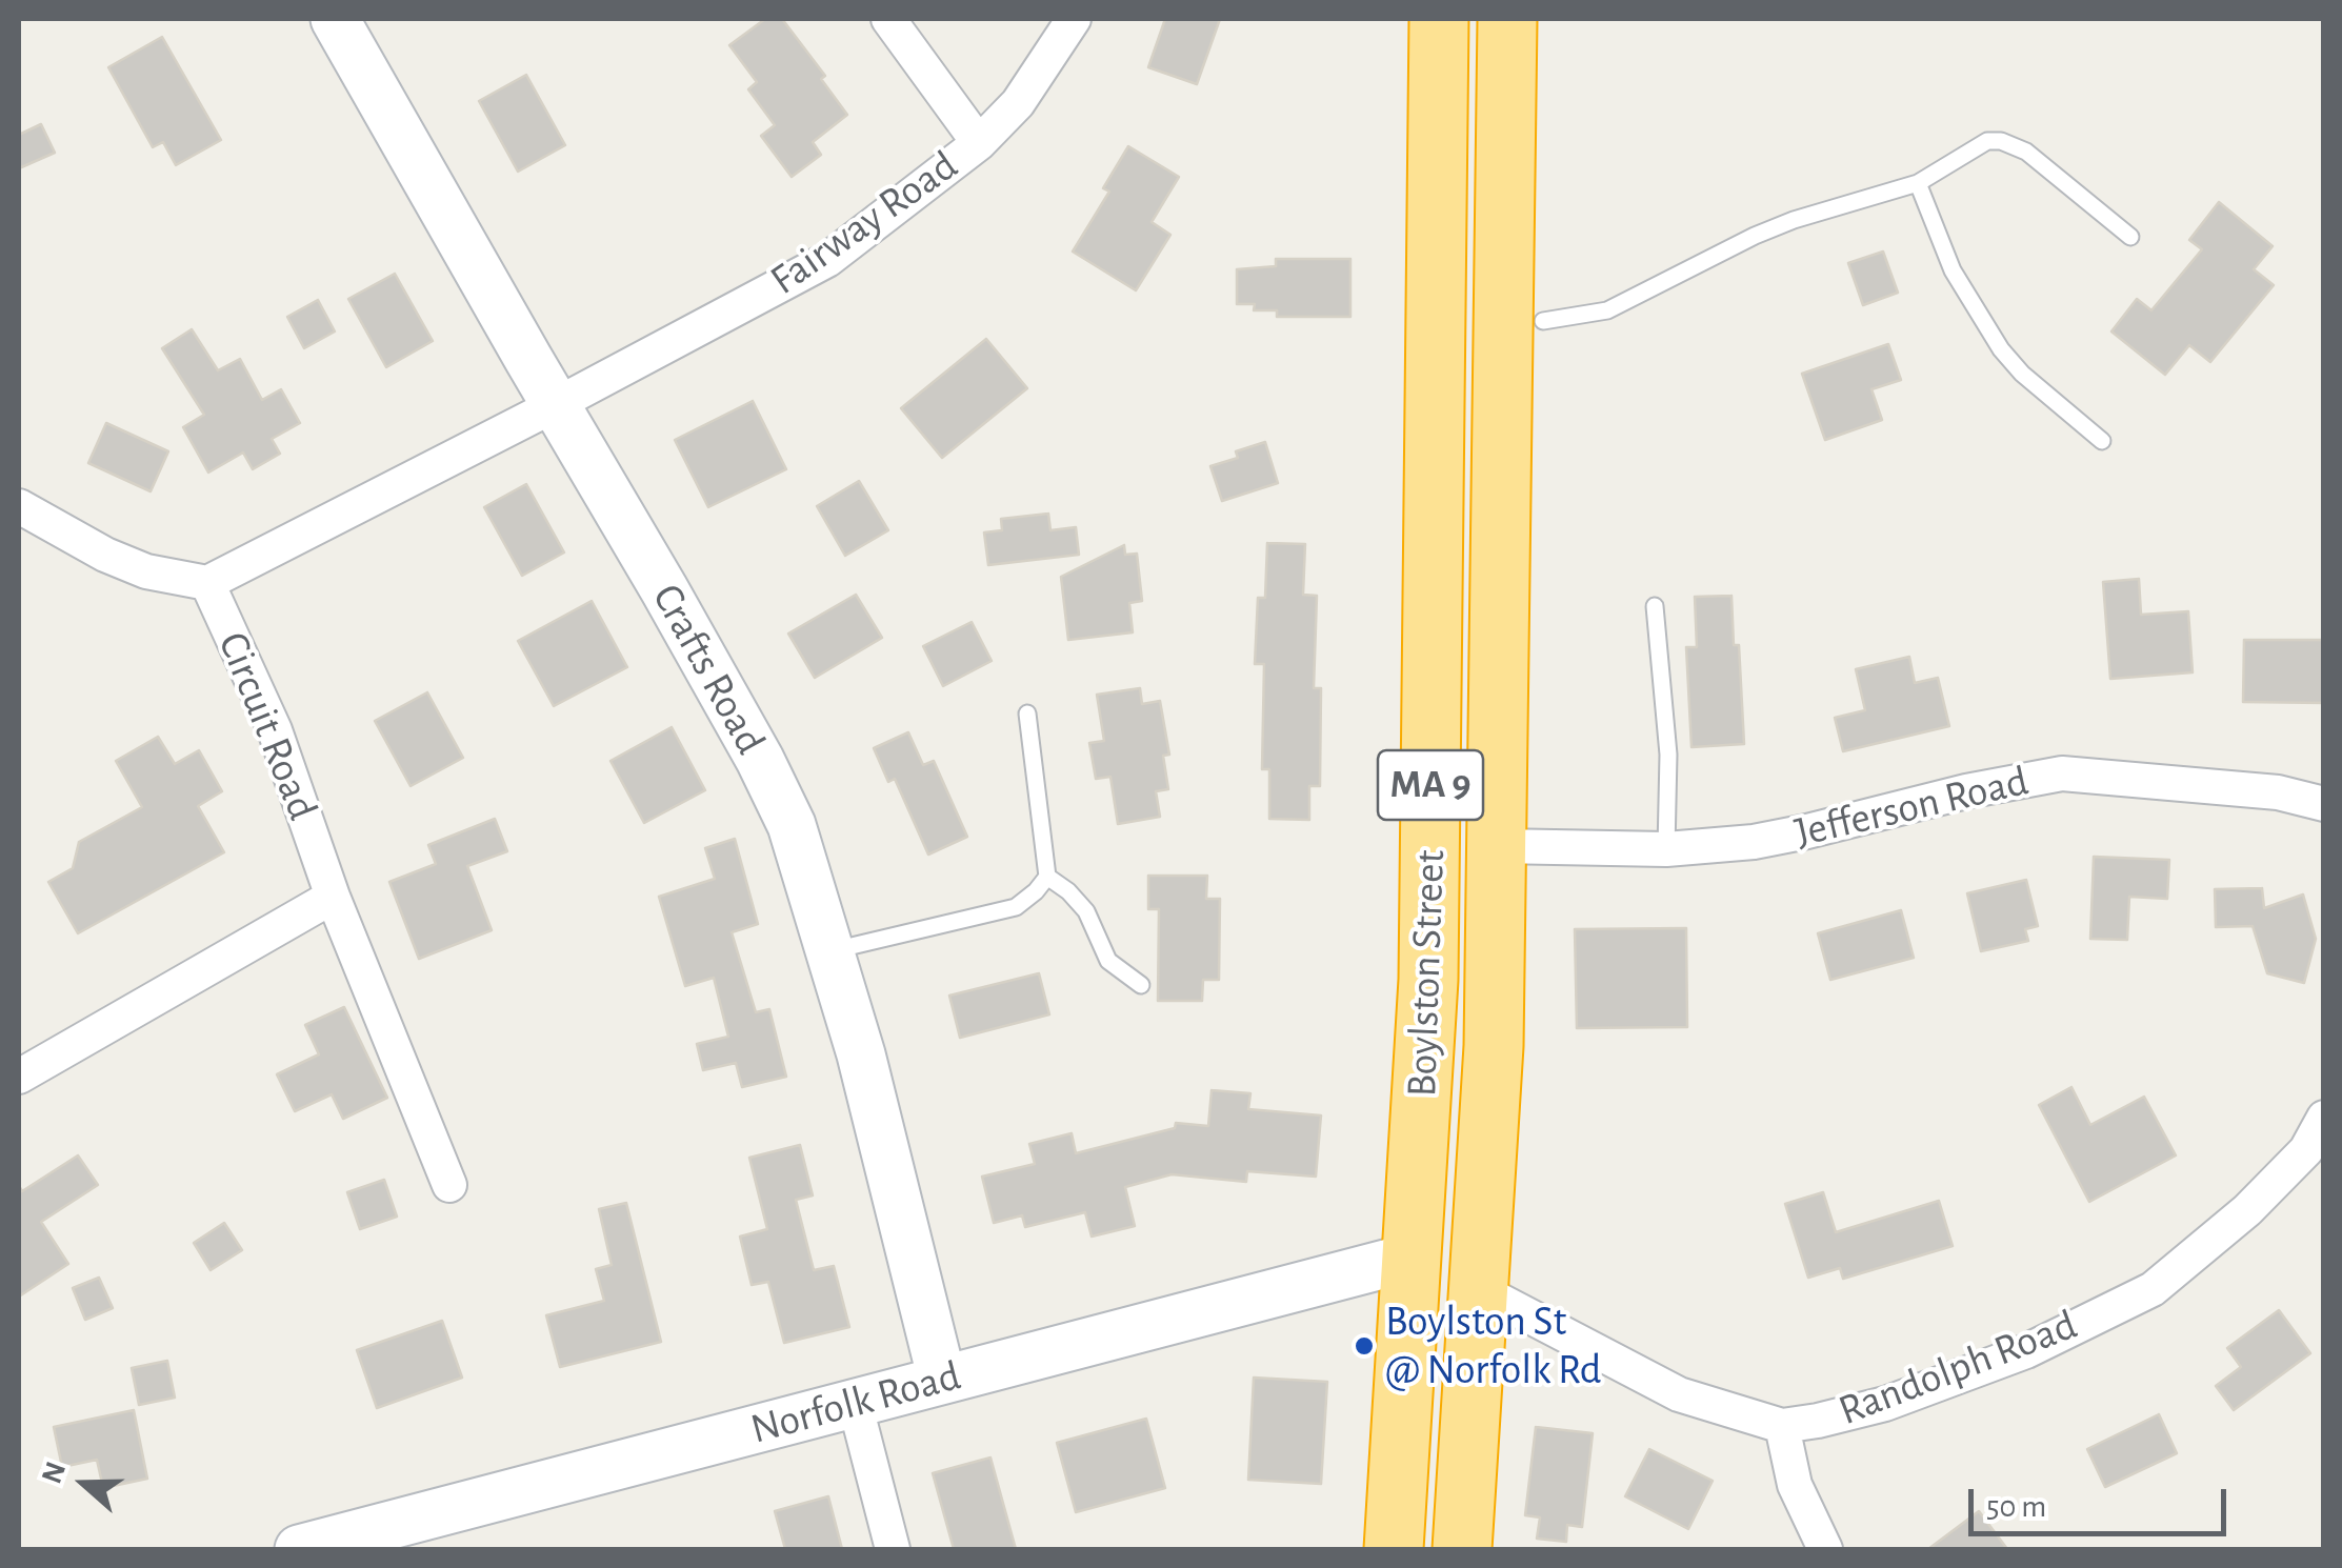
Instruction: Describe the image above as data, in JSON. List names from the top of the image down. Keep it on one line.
{"streets":{"highway":["MA 9","Boylston Street"],"street":["Fairway Road","Crafts Road","Circuit Road","Jefferson Road","Randolph Road","Norfolk Road"]},"crossings":[["Fairway Road","Crafts Road"],["Fairway Road","Circuit Road"],["Crafts Road","Circuit Road"],["Crafts Road","Norfolk Road"],["Jefferson Road","Boylston Street"],["Boylston Street","Randolph Road"],["Boylston Street","Norfolk Road"]],"places":["Boylston St @ Norfolk Rd"],"scale_bar":"50 m","north":"left"}
